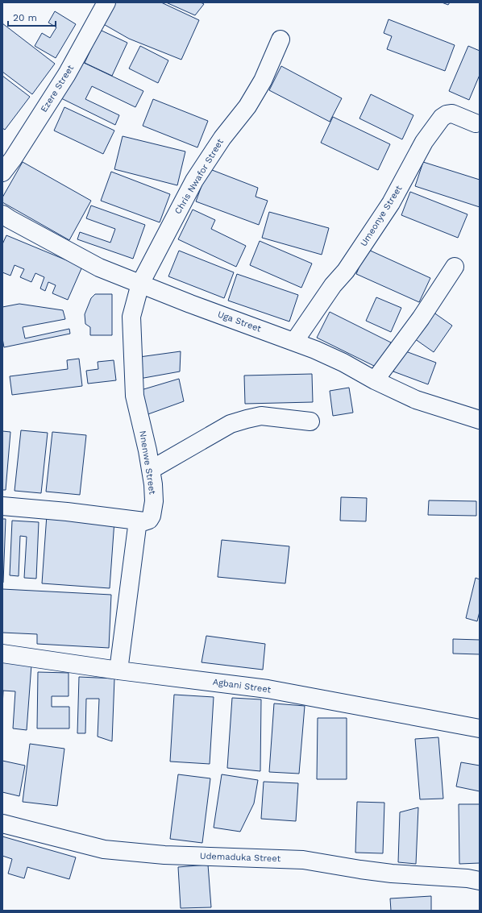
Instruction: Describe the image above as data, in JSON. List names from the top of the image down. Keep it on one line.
{"streets":{"street":["Ezere Street","Chris Nwafor Street","Umeonye Street","Uga Street","Nnenwe Street","Agbani Street","Udemaduka Street"]},"crossings":[["Chris Nwafor Street","Uga Street"],["Chris Nwafor Street","Nnenwe Street"],["Umeonye Street","Uga Street"],["Uga Street","Nnenwe Street"]],"scale_bar":"20 m"}
